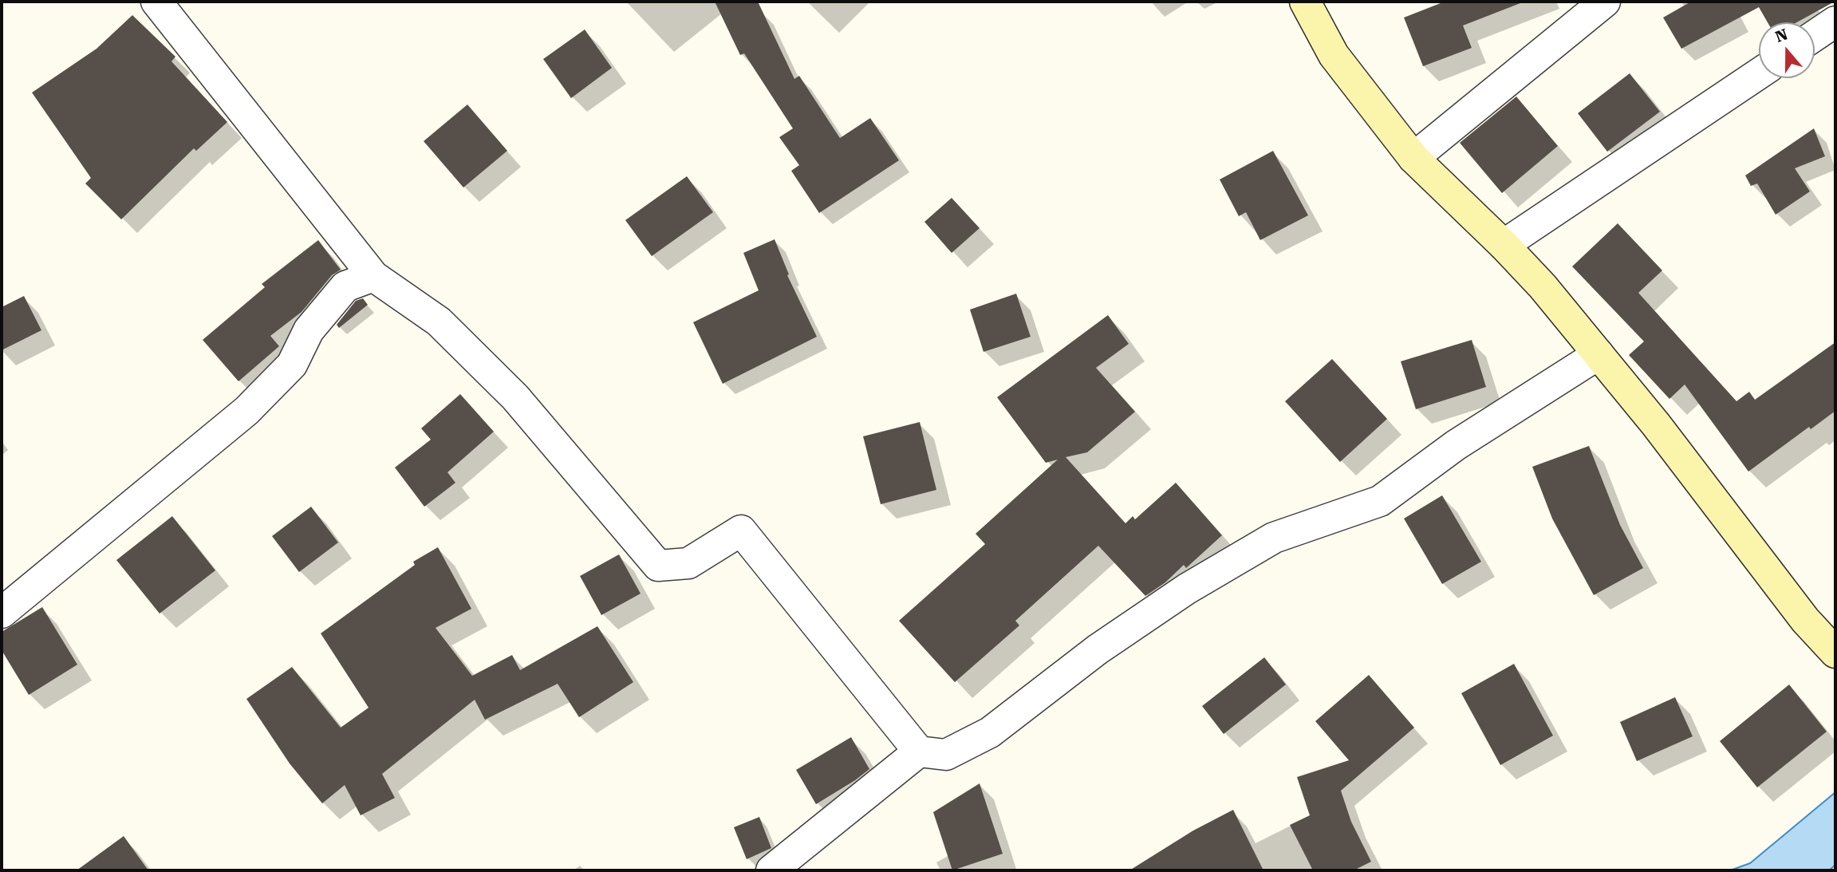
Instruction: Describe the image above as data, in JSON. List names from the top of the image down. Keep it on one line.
{"north":"top"}
